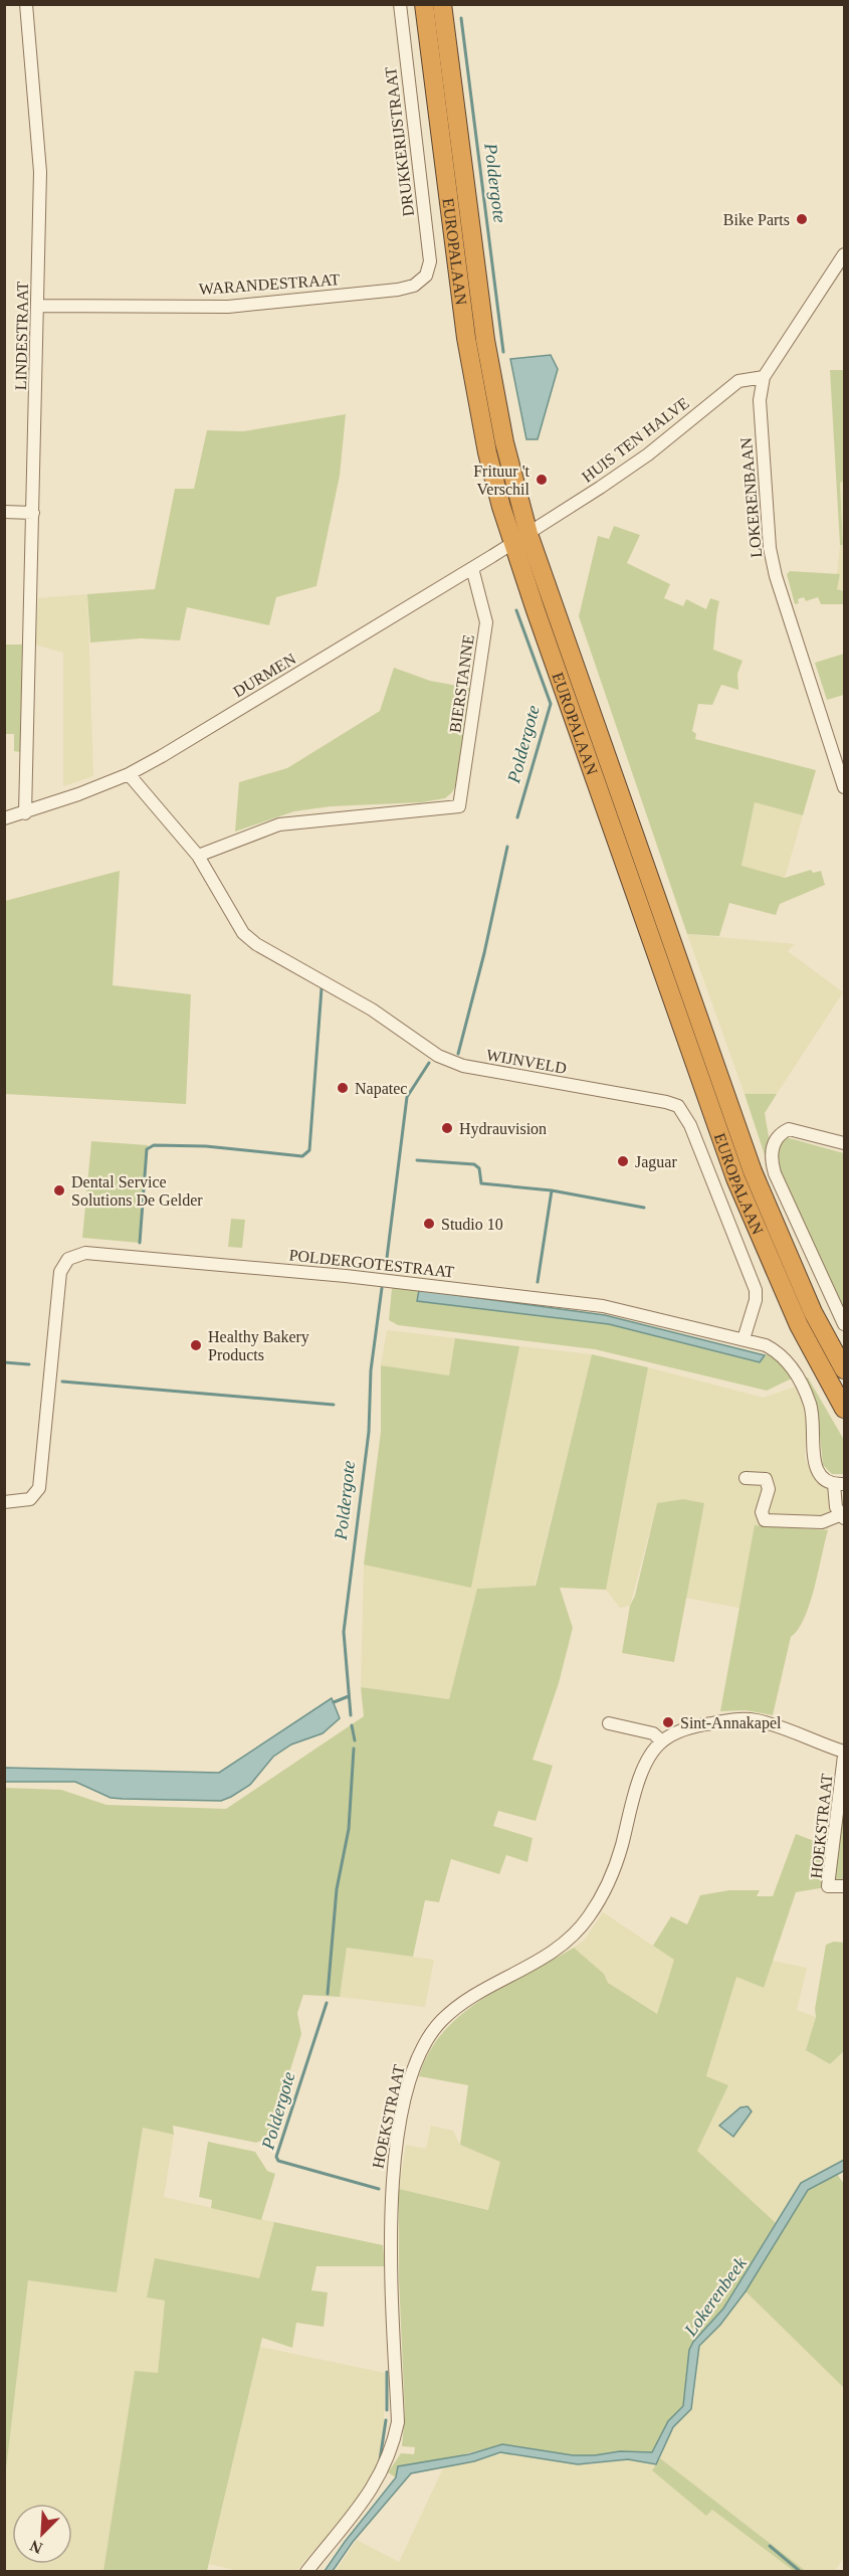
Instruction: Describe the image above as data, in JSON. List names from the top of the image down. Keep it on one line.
{"streets":{"highway":["EUROPALAAN"],"street":["DRUKKERIJSTRAAT","WARANDESTRAAT","LINDESTRAAT","HUIS TEN HALVE","LOKERENBAAN","DURMEN","BIERSTANNE","WIJNVELD","POLDERGOTESTRAAT","HOEKSTRAAT"]},"crossings":[["DRUKKERIJSTRAAT","WARANDESTRAAT"],["EUROPALAAN","HUIS TEN HALVE"],["EUROPALAAN","DURMEN"],["WARANDESTRAAT","LINDESTRAAT"],["LINDESTRAAT","DURMEN"],["HUIS TEN HALVE","LOKERENBAAN"],["HUIS TEN HALVE","DURMEN"],["DURMEN","BIERSTANNE"],["DURMEN","WIJNVELD"],["BIERSTANNE","WIJNVELD"],["WIJNVELD","POLDERGOTESTRAAT"]],"water":["Poldergote","Lokerenbeek"],"places":["Bike Parts","Frituur 't Verschil","Napatec","Hydrauvision","Jaguar","Dental Service Solutions De Gelder","Studio 10","Healthy Bakery Products","Sint-Annakapel"],"north":"bottom left"}
